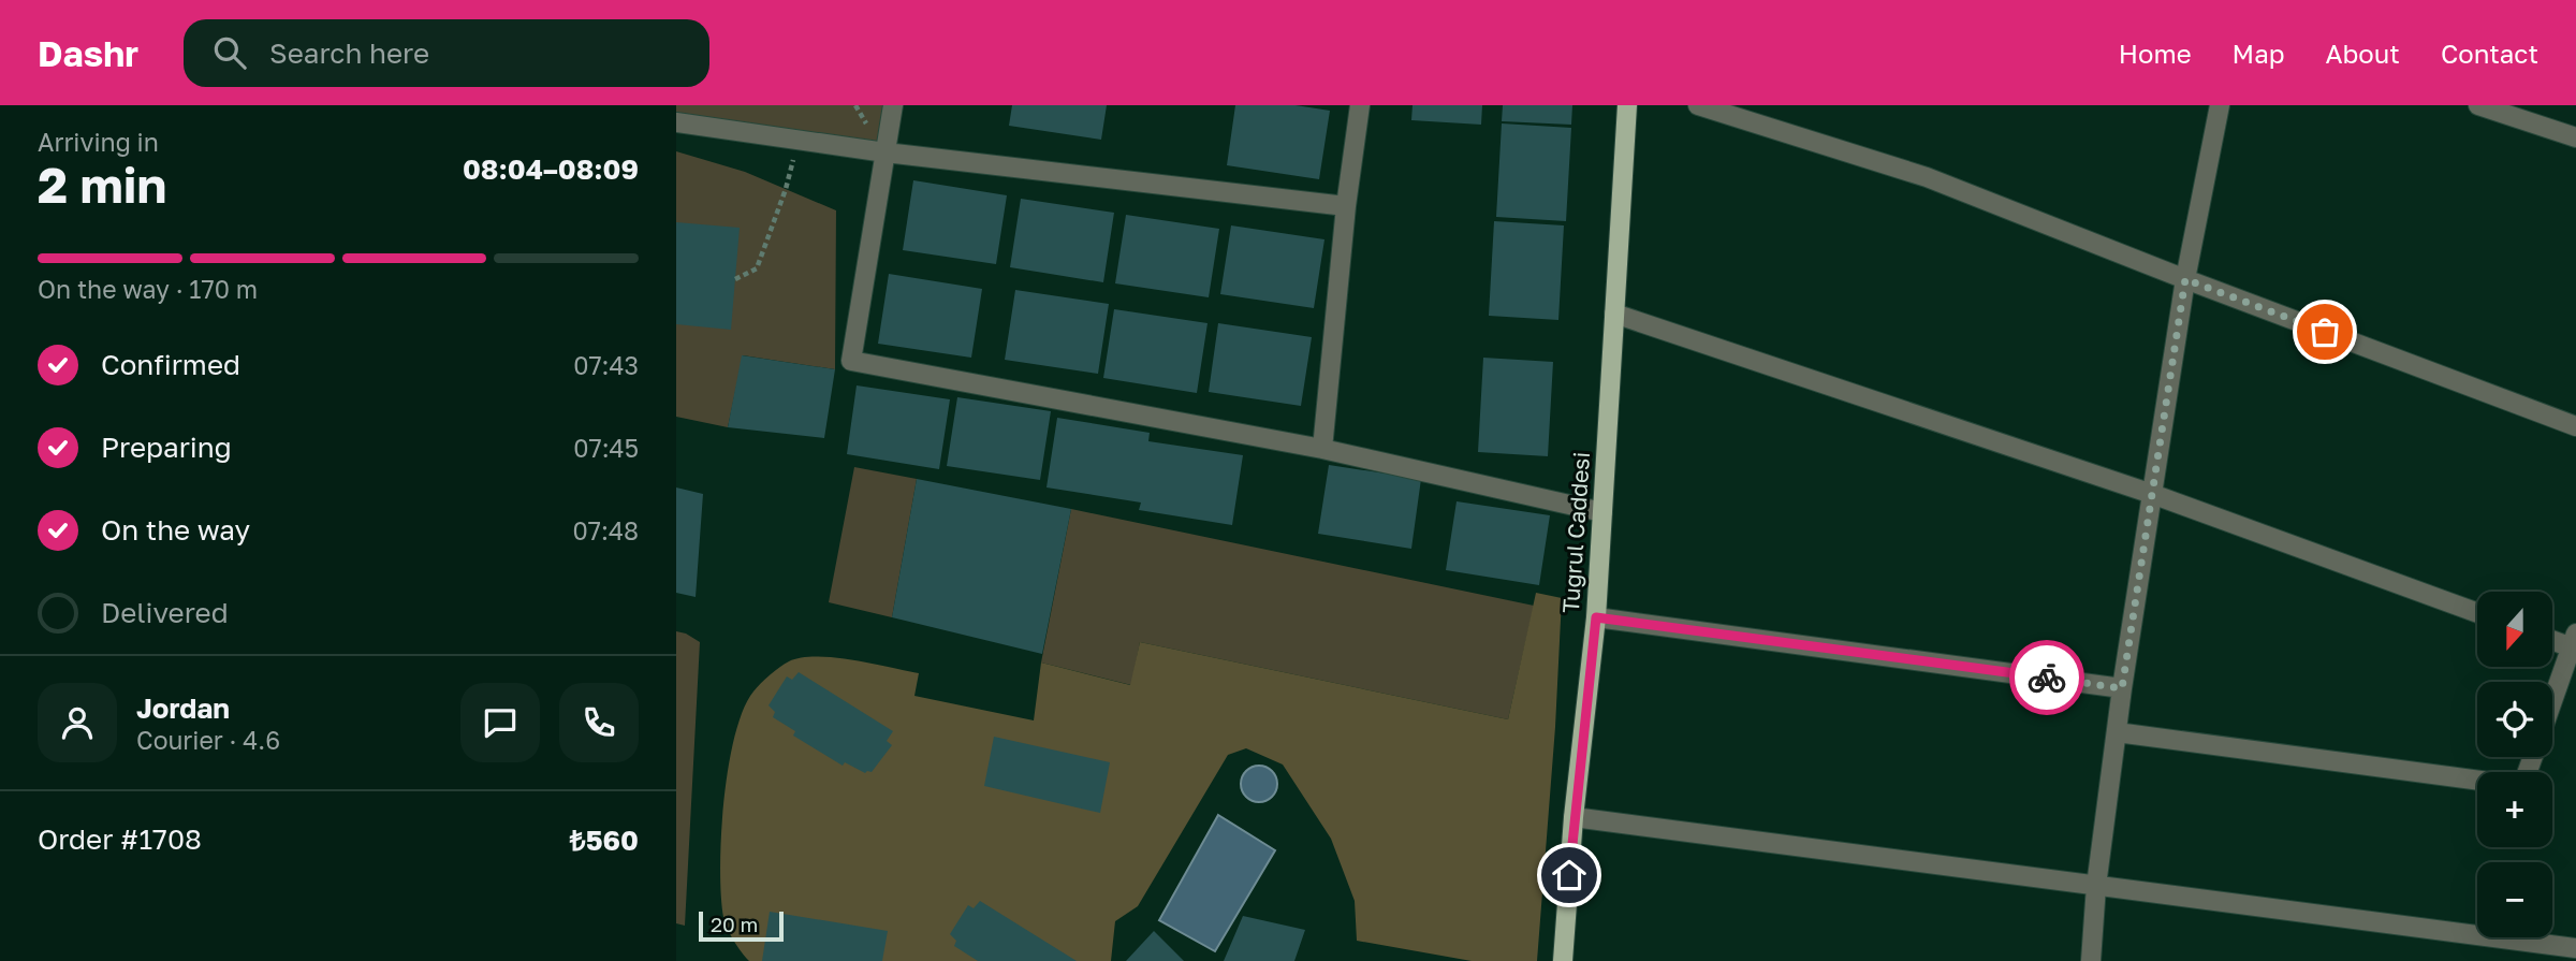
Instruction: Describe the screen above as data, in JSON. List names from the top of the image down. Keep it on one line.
{"streets":{"main road":["Tuğrul Caddesi"]},"scale_bar":"20 m","north":"bottom","page":{"header":"Dashr","search":"Search here","nav":["Home","Map","About","Contact"],"heading":["2 min","Arriving in","08:04–08:09"],"panel":["Jordan","Courier · 4.6","Order #1708","₺560"],"bar":"On the way · 170 m","list":[["Confirmed","07:43"],["Preparing","07:45"],["On the way","07:48"],"Delivered"],"map_buttons":["+","−"],"scale":"20 m"}}
